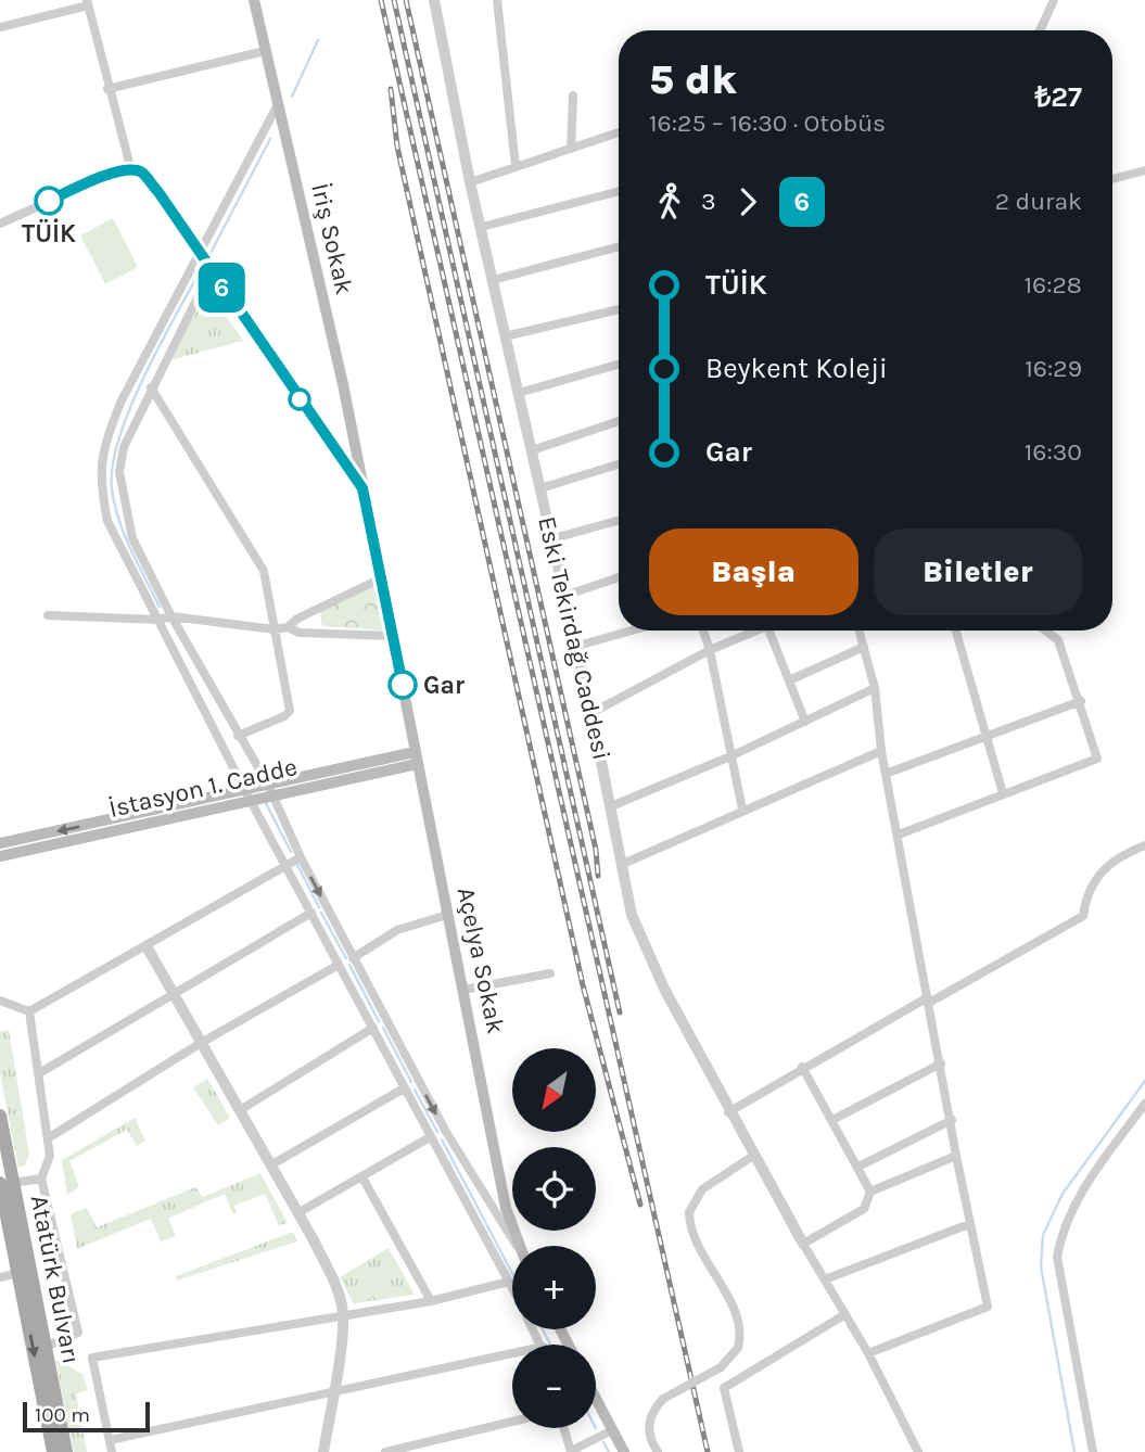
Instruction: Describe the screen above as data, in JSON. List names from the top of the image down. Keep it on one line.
{"streets":{"main road":["İriş Sokak","İstasyon 1. Cadde","Açelya Sokak","Atatürk Bulvarı"],"street":["Eski Tekirdağ Caddesi"]},"crossings":[["İriş Sokak","Açelya Sokak"],["İstasyon 1. Cadde","Açelya Sokak"]],"places":["TÜİK","Gar"],"lines":["bus line 6"],"scale_bar":"100 m","north":"bottom left","page":{"on_map":"6","heading":["5 dk","16:25 – 16:30 · Otobüs","₺27"],"legs":["3","6","2 durak"],"list":[{"name":"TÜİK","value":"16:28"},{"name":"Beykent Koleji","value":"16:29"},{"name":"Gar","value":"16:30"}],"buttons":["Başla","Biletler"],"map_buttons":["+","−"],"scale":"100 m"}}
